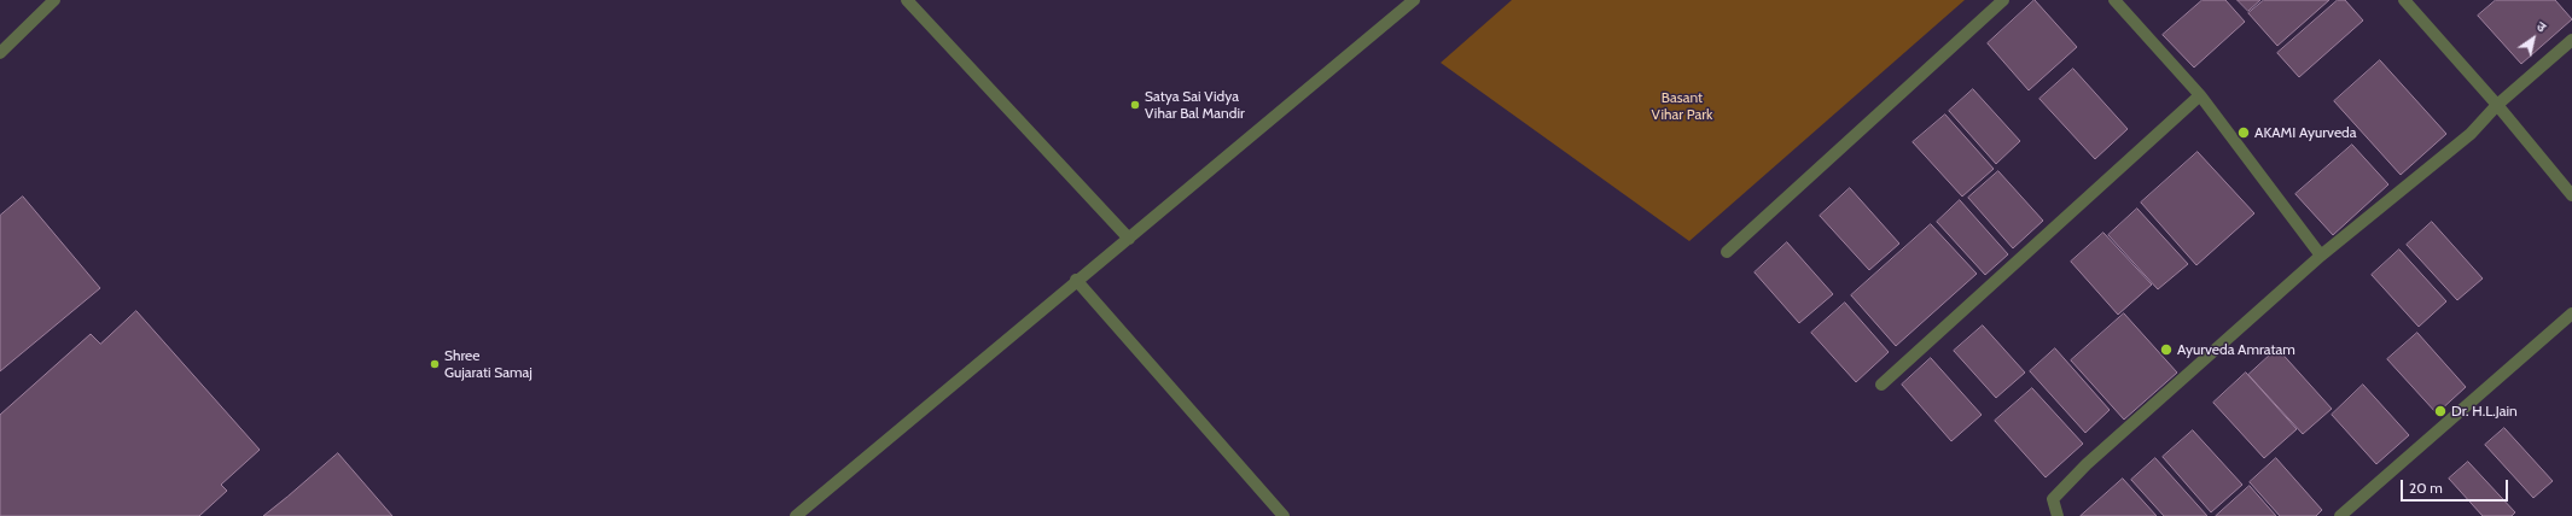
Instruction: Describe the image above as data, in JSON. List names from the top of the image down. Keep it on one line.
{"parks":["Basant Vihar Park"],"places":["Satya Sai Vidya Vihar Bal Mandir","AKAMI Ayurveda","Ayurveda Amratam","Shree Gujarati Samaj","Dr. H.L.Jain"],"scale_bar":"20 m","north":"top right"}
